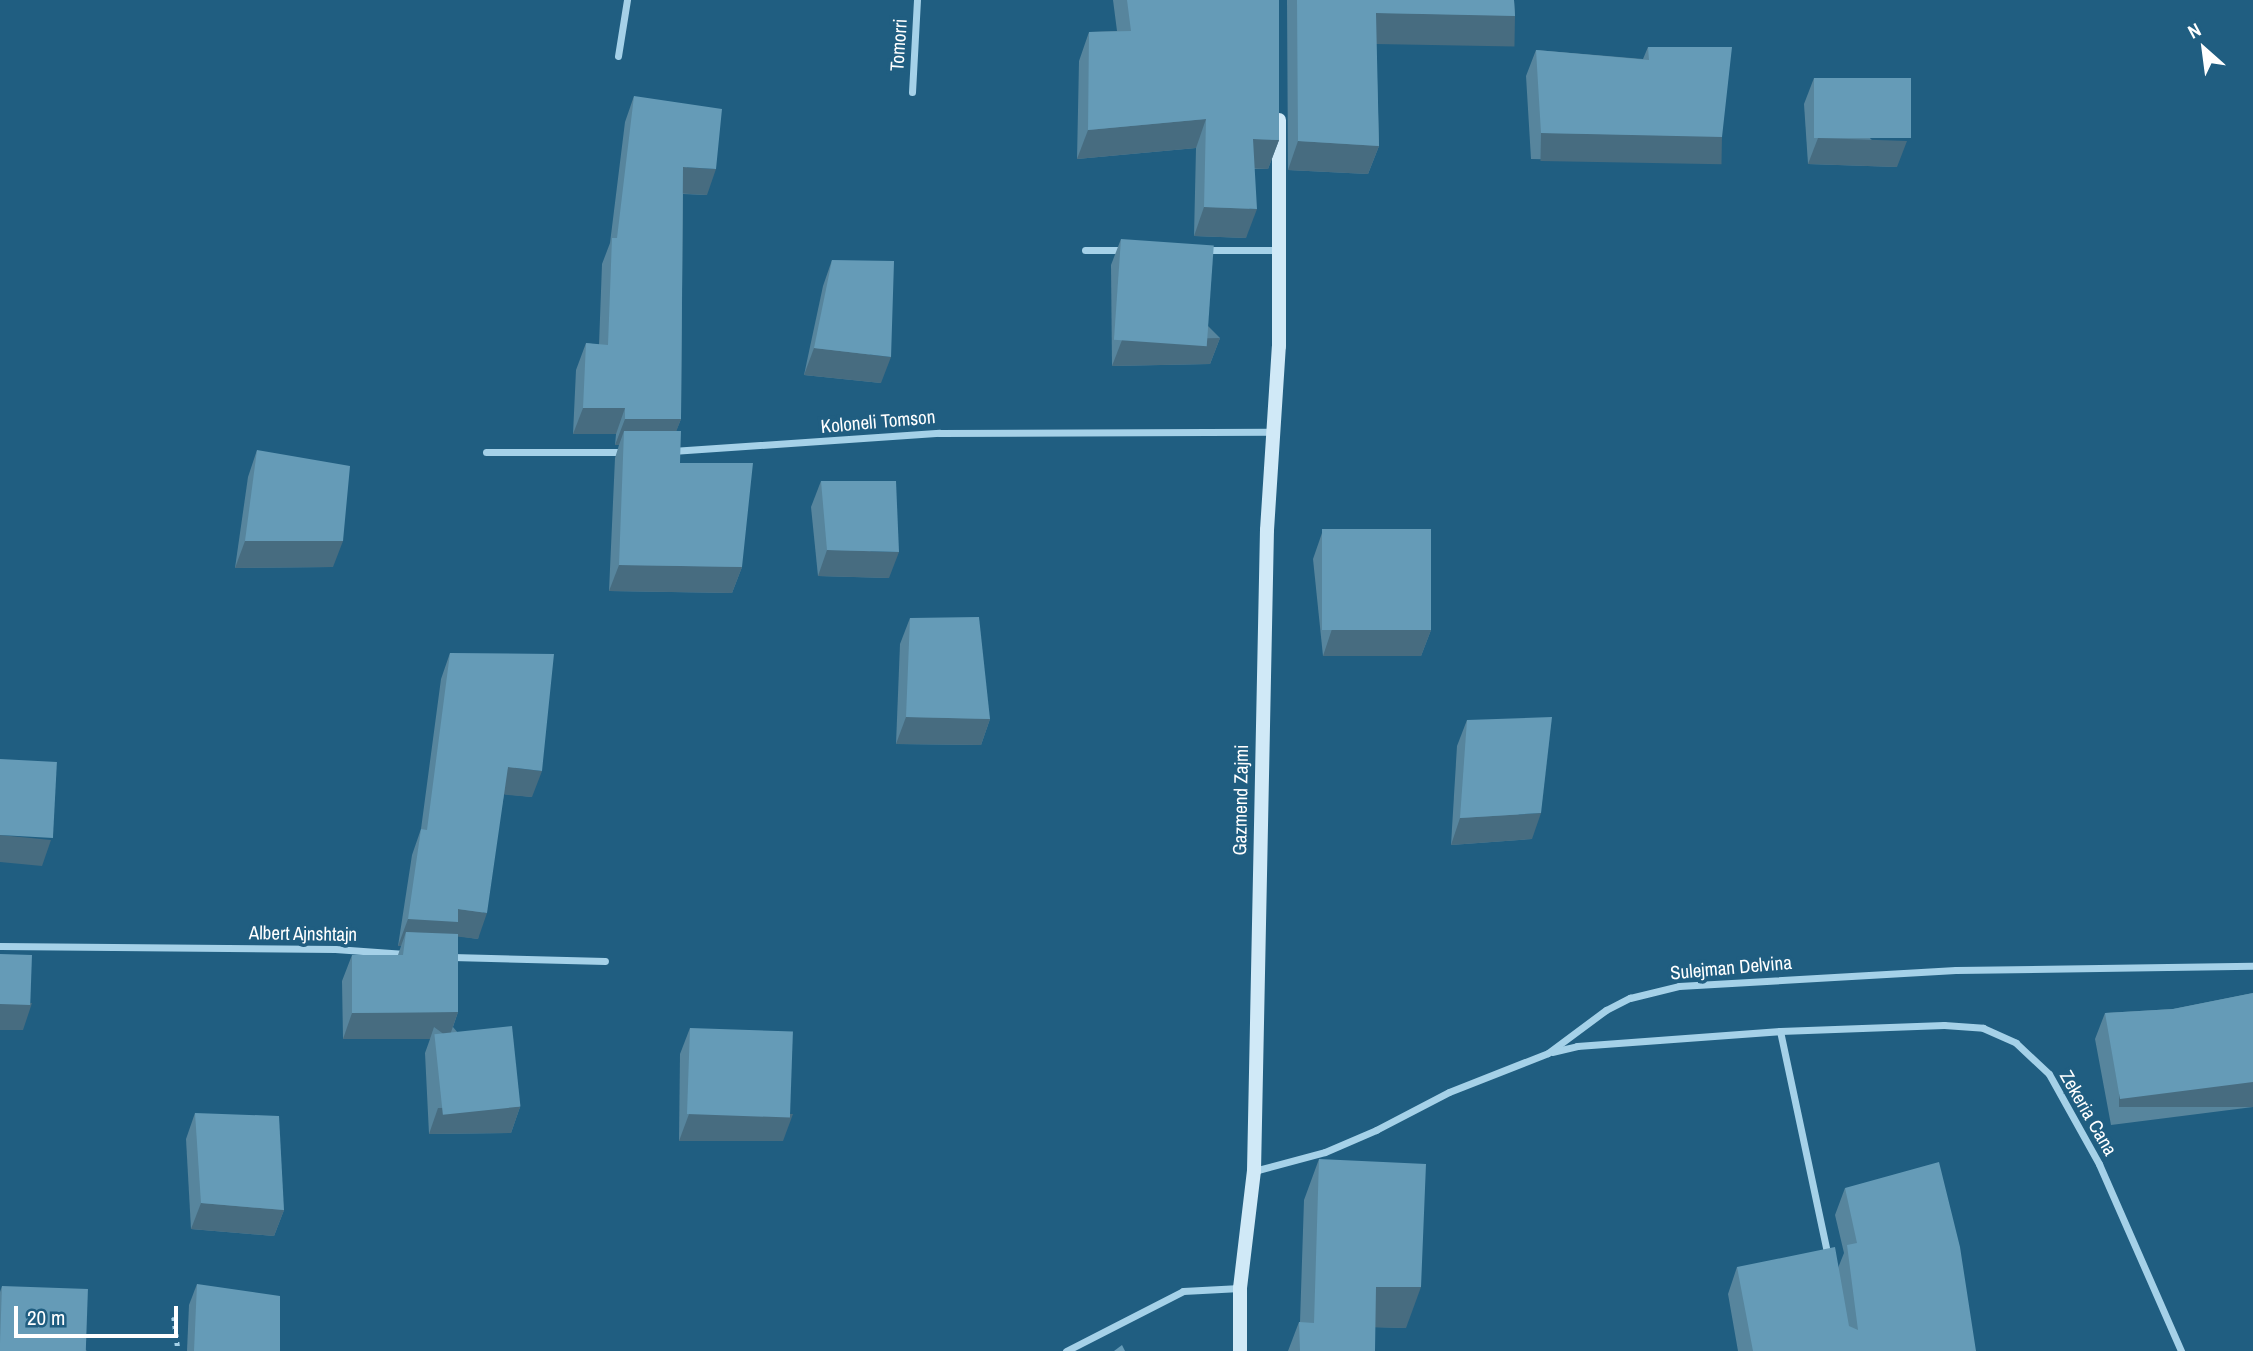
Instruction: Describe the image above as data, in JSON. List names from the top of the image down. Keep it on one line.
{"streets":{"street":["Tomorri","Koloneli Tomson","Gazmend Zajmi","Albert Ajnshtajn","Sulejman Delvina","Zekeria Cana"]},"crossings":[["Koloneli Tomson","Gazmend Zajmi"],["Gazmend Zajmi","Sulejman Delvina"],["Sulejman Delvina","Zekeria Cana"]],"scale_bar":"20 m","north":"top left"}
